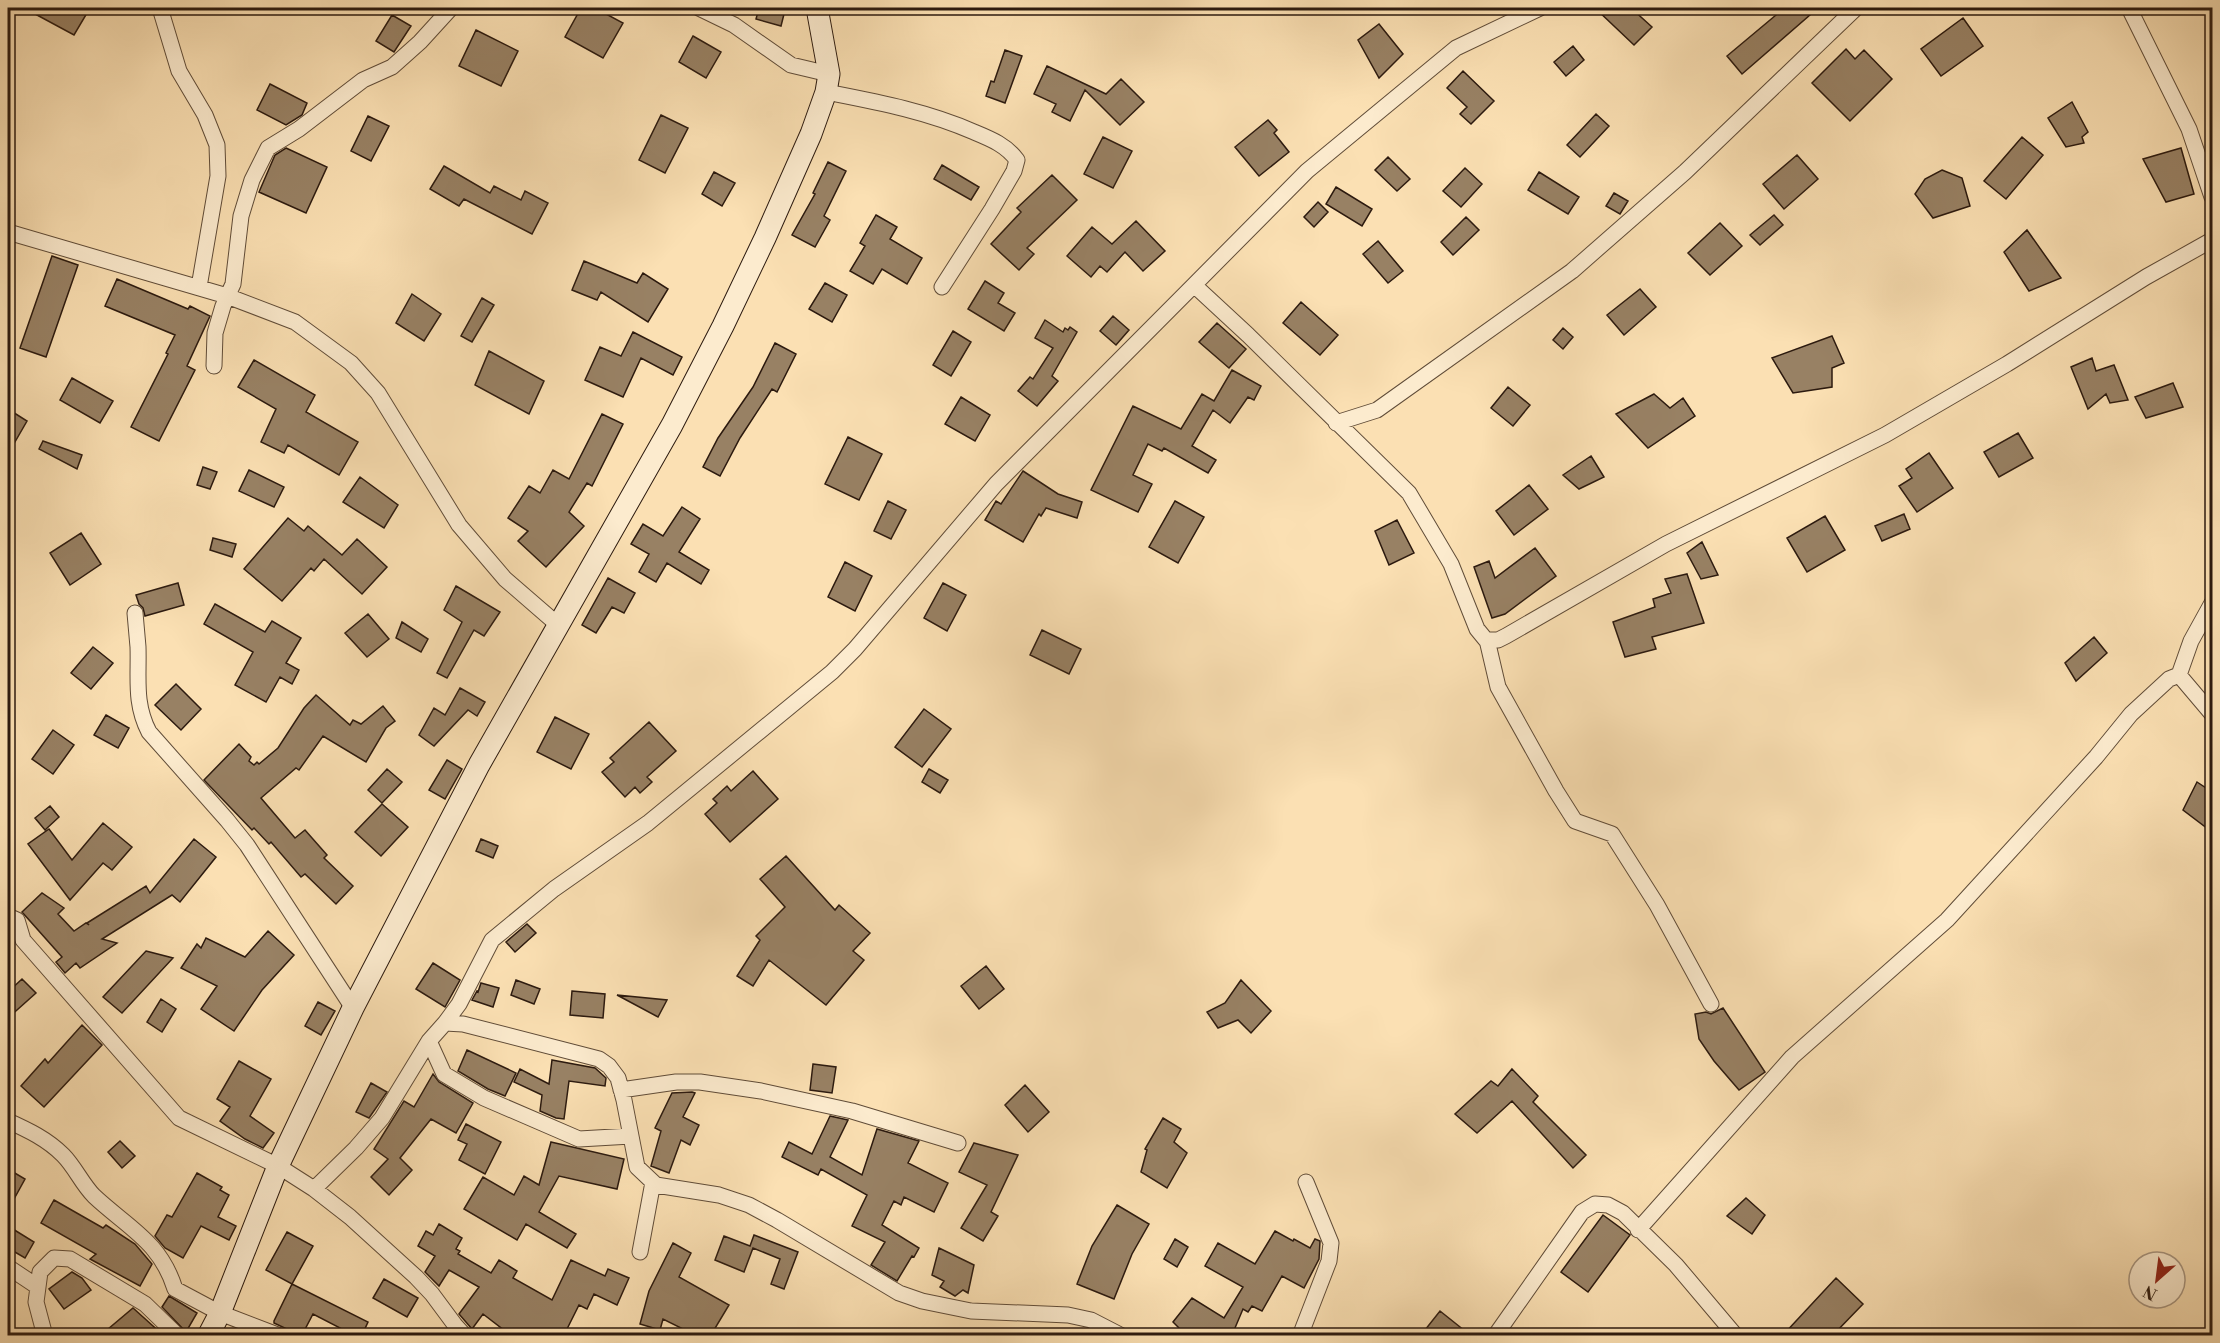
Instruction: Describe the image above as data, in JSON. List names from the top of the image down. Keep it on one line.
{"north":"bottom left"}
